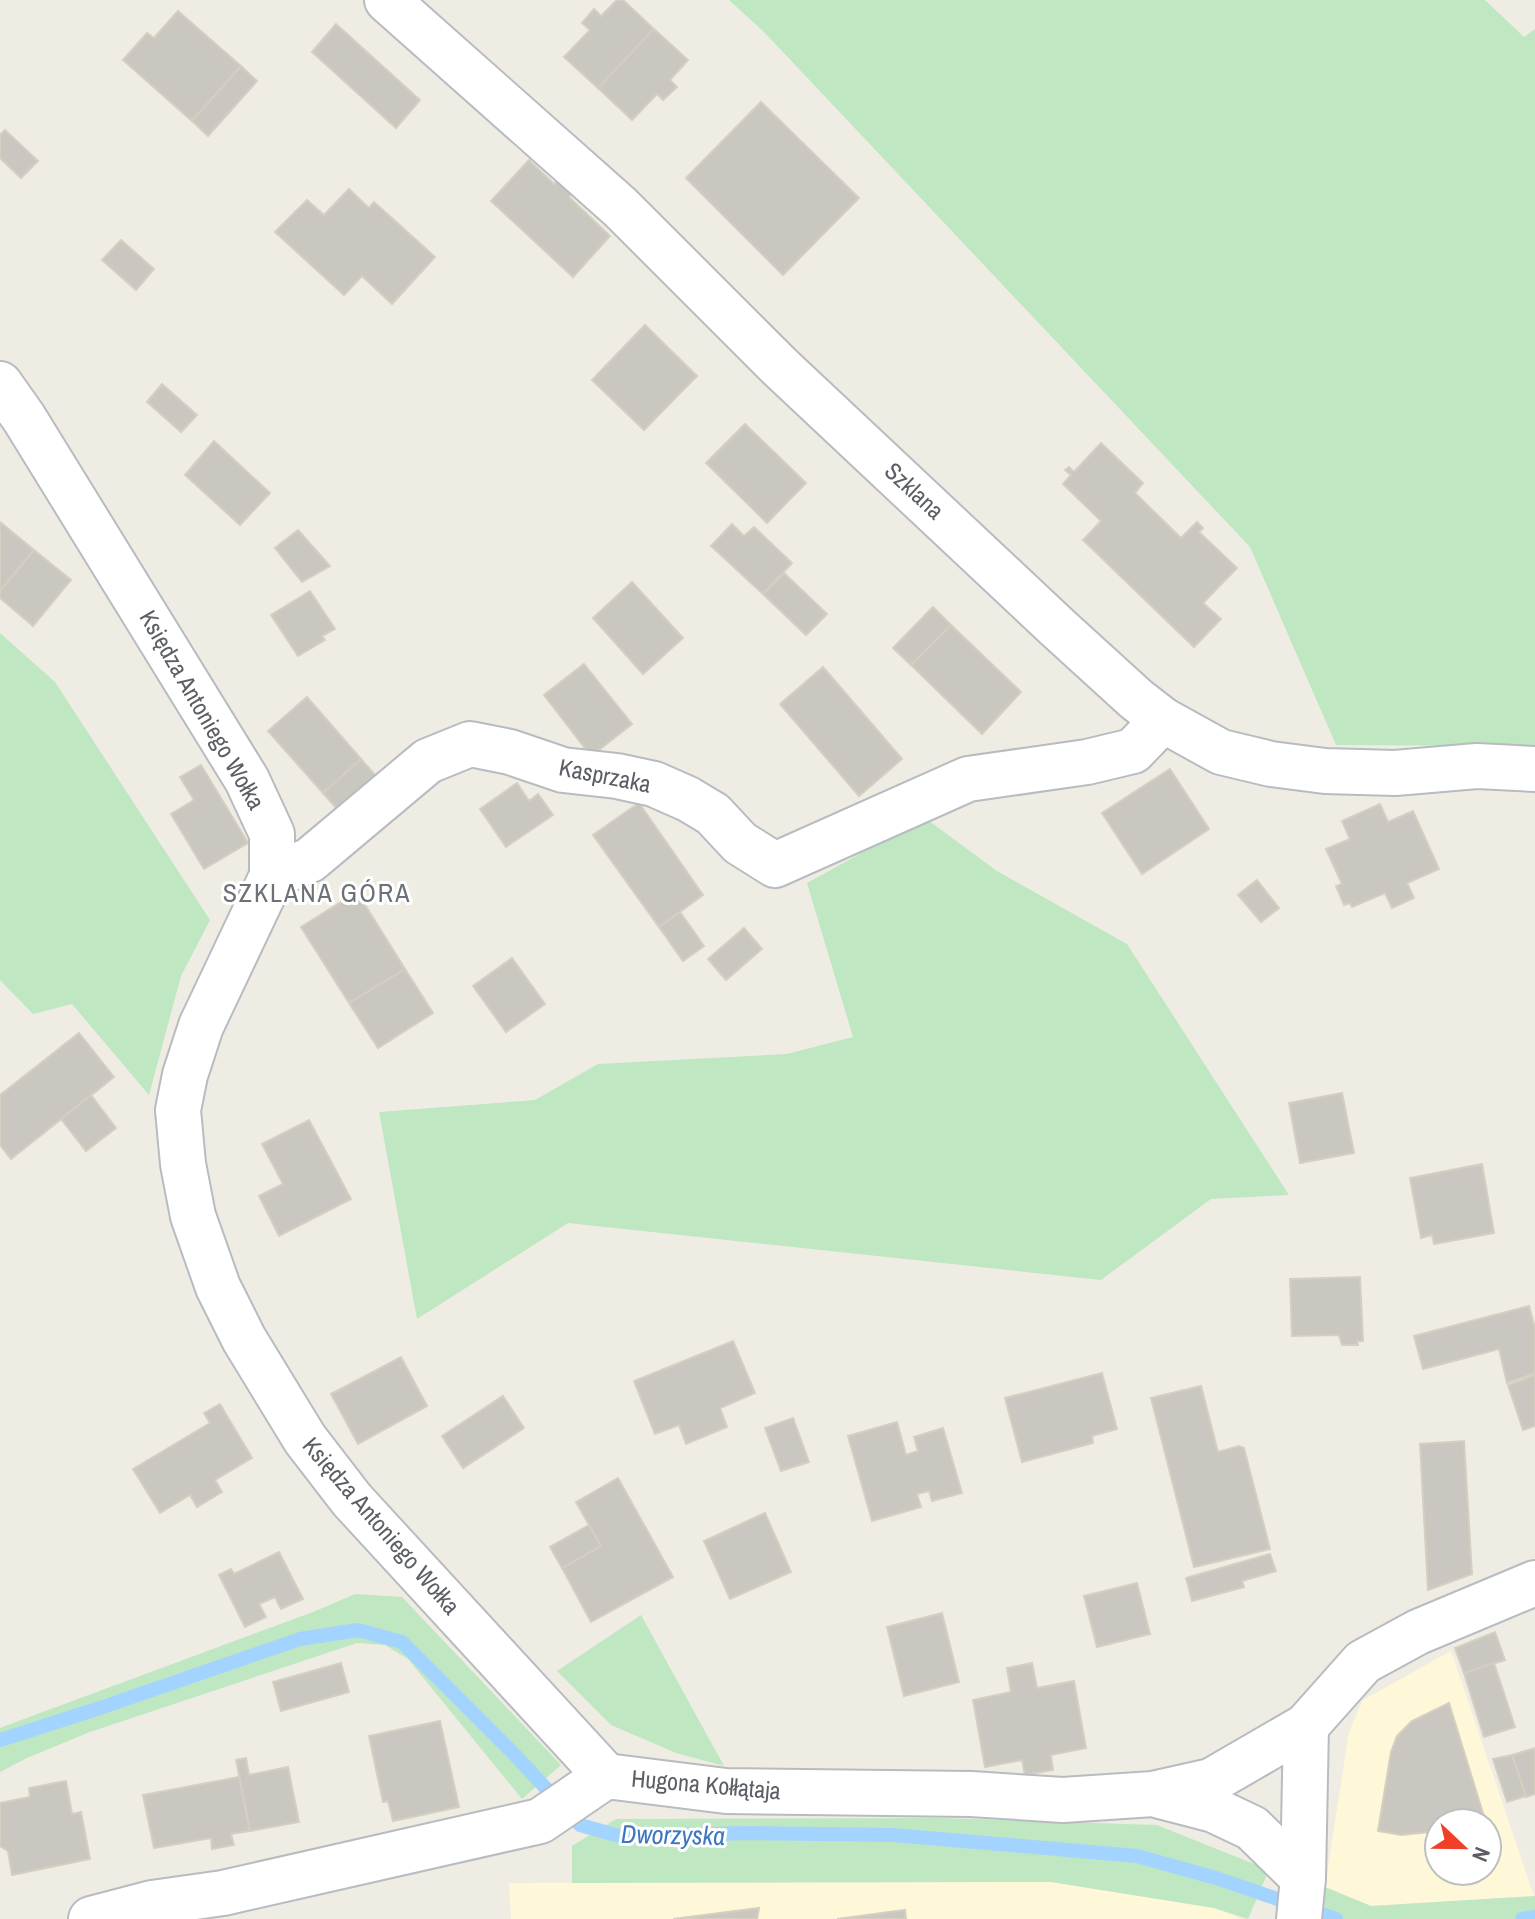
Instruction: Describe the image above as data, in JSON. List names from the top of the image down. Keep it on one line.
{"streets":{"street":["Szklana","Księdza Antoniego Wołka","Kasprzaka","Hugona Kołłątaja"]},"crossings":[["Szklana","Kasprzaka"],["Księdza Antoniego Wołka","Kasprzaka"],["Księdza Antoniego Wołka","Hugona Kołłątaja"]],"districts":["SZKLANA GÓRA"],"water":["Dworzyska"],"north":"right"}
